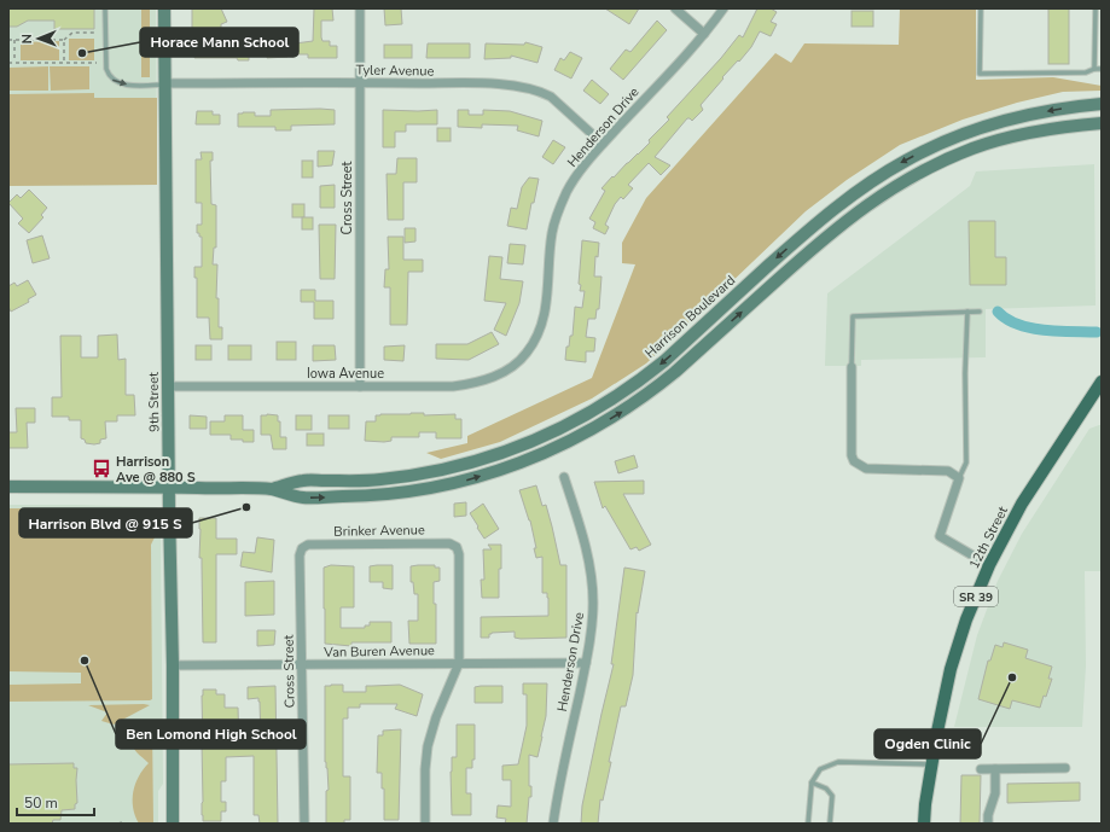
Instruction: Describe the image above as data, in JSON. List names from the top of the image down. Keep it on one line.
{"streets":{"main road":["Harrison Boulevard","9th Street","12th Street","SR 39"],"street":["Tyler Avenue","Henderson Drive","Cross Street","Iowa Avenue","Brinker Avenue","Van Buren Avenue"]},"crossings":[["Tyler Avenue","Henderson Drive"],["Tyler Avenue","Cross Street"],["Tyler Avenue","9th Street"],["Henderson Drive","Iowa Avenue"],["Henderson Drive","Van Buren Avenue"],["Cross Street","Iowa Avenue"],["Cross Street","Brinker Avenue"],["Cross Street","Van Buren Avenue"],["Harrison Boulevard","9th Street"],["Iowa Avenue","9th Street"],["9th Street","Van Buren Avenue"],["Brinker Avenue","Van Buren Avenue"],["12th Street","SR 39"]],"places":{"other":["Horace Mann School","Harrison Blvd @ 915 S","Ben Lomond High School","Ogden Clinic"],"bus stop":["Harrison Ave @ 880 S"]},"scale_bar":"50 m","north":"left"}
